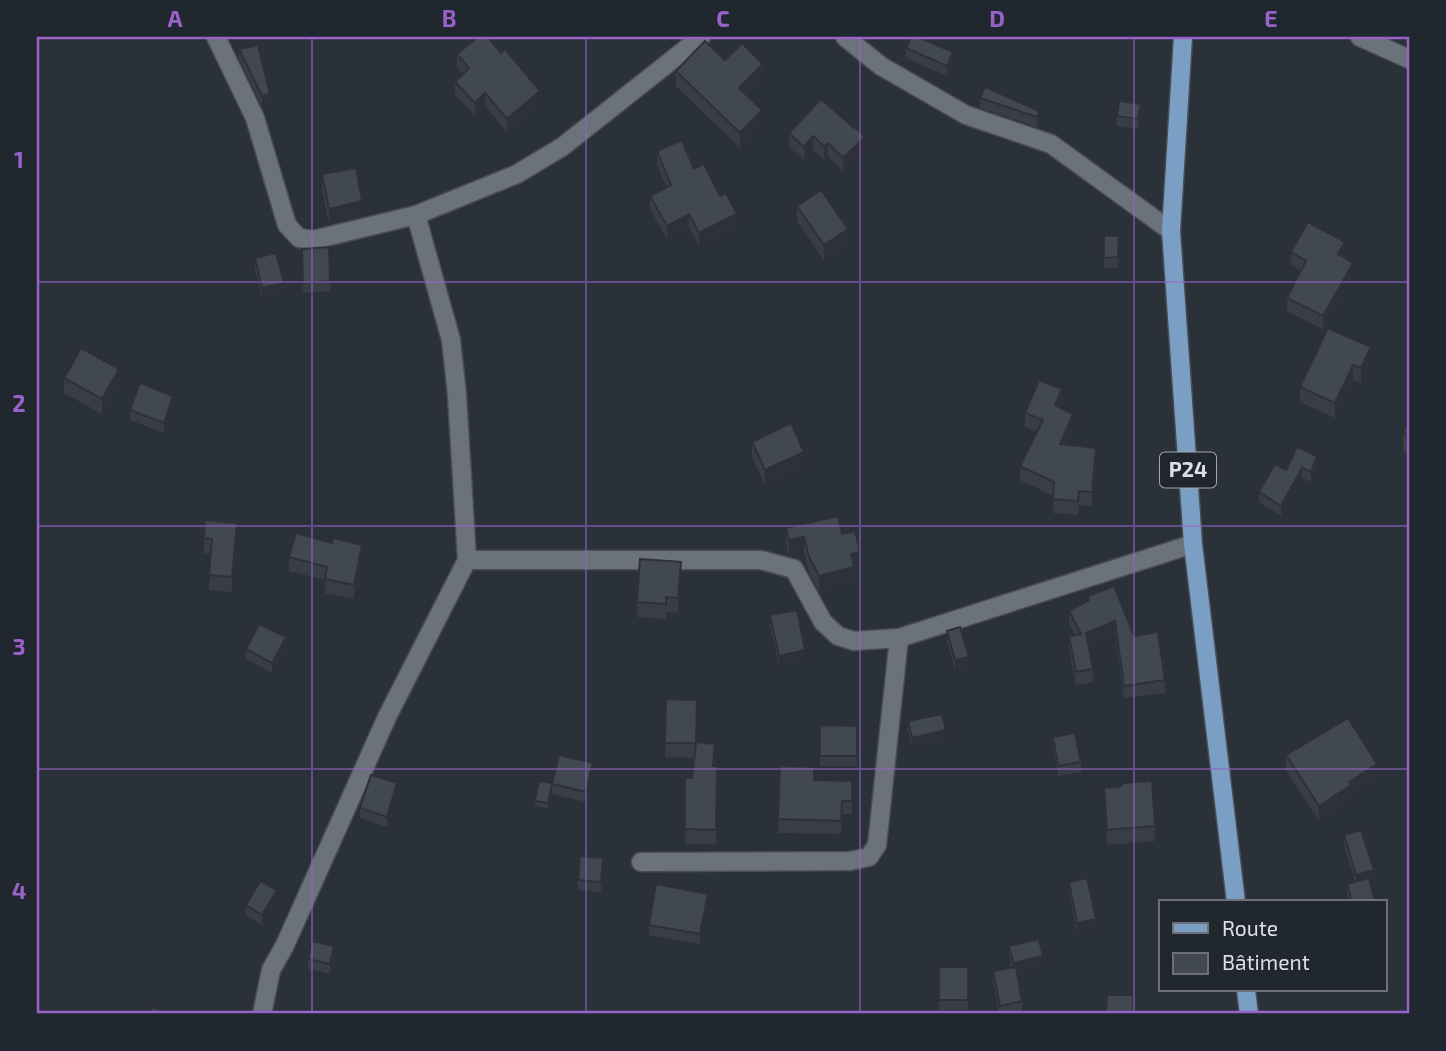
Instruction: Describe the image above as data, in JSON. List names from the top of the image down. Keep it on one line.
{"streets":{"main road":["P24"]},"legend":["Route","Bâtiment"],"grid":{"columns":["A","B","C","D","E"],"rows":["1","2","3","4"]}}
